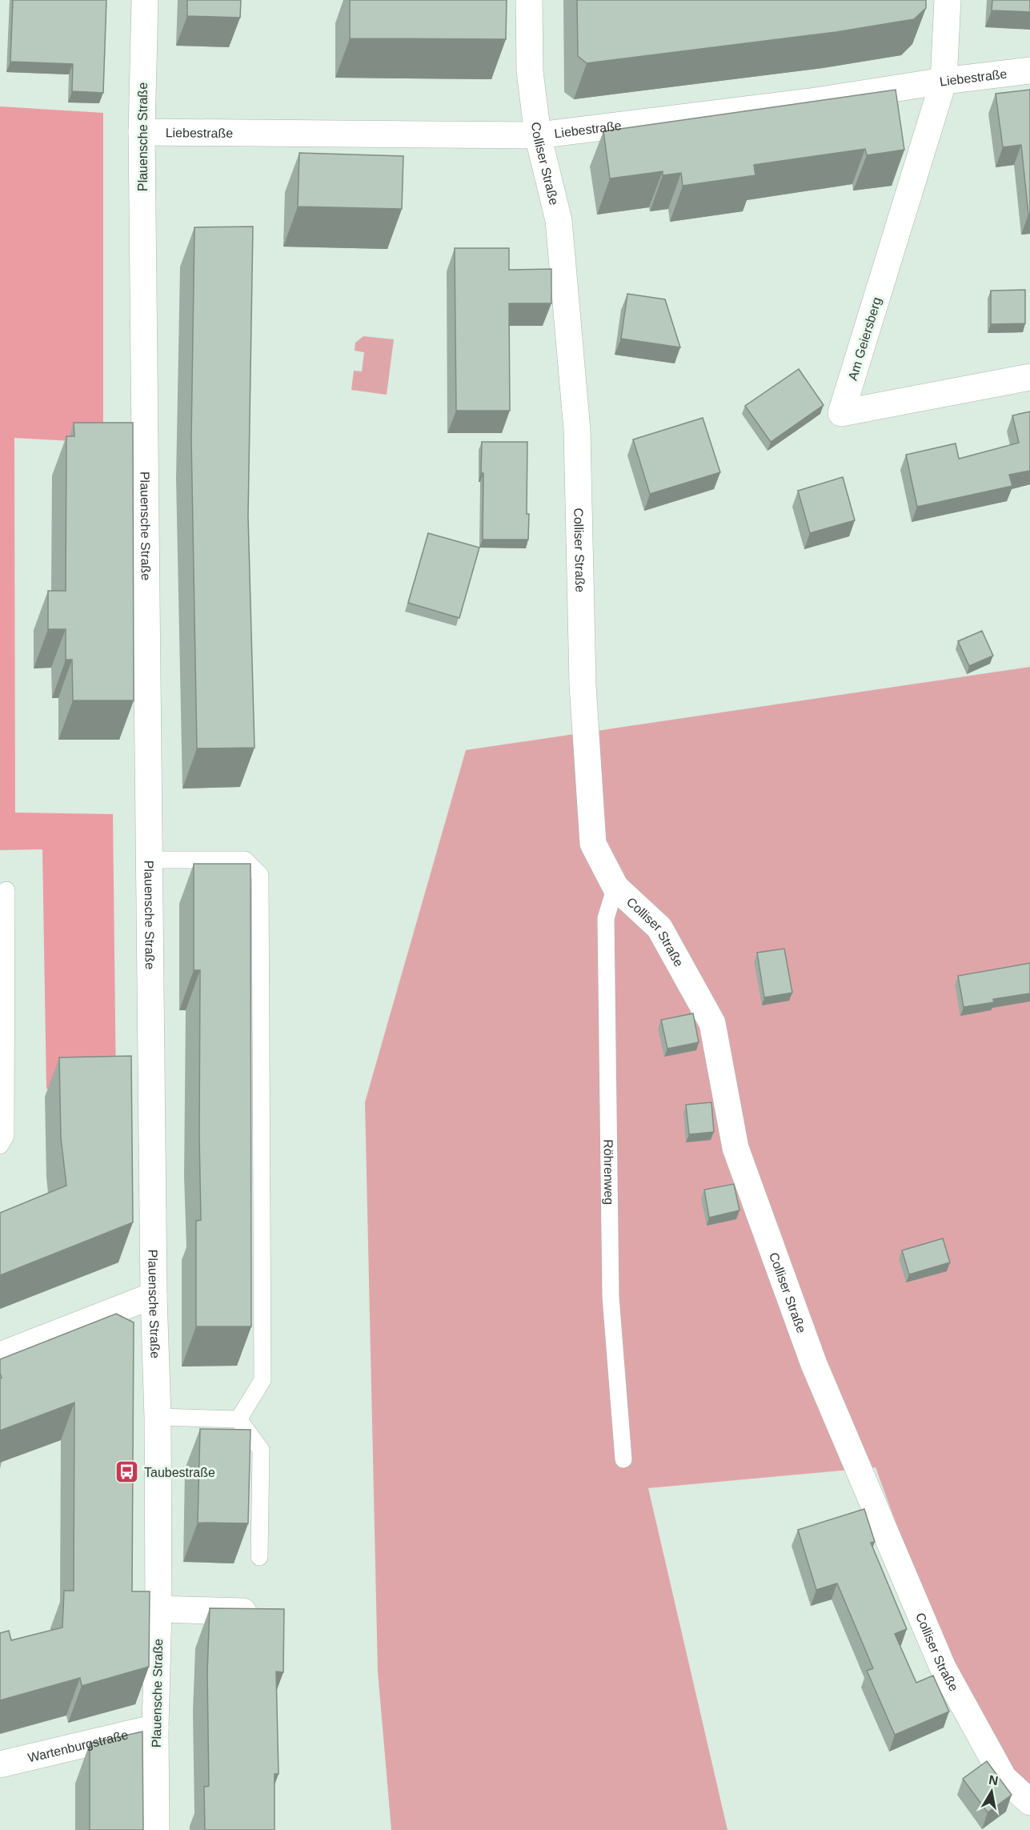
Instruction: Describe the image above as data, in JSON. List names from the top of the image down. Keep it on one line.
{"streets":{"street":["Liebestraße","Plauensche Straße","Colliser Straße","Am Geiersberg","Wartenburgstraße"],"lane":["Röhrenweg"]},"crossings":[["Liebestraße","Plauensche Straße"],["Liebestraße","Colliser Straße"],["Liebestraße","Am Geiersberg"],["Plauensche Straße","Wartenburgstraße"],["Colliser Straße","Röhrenweg"]],"places":{"bus stop":["Taubestraße"]},"north":"top"}
